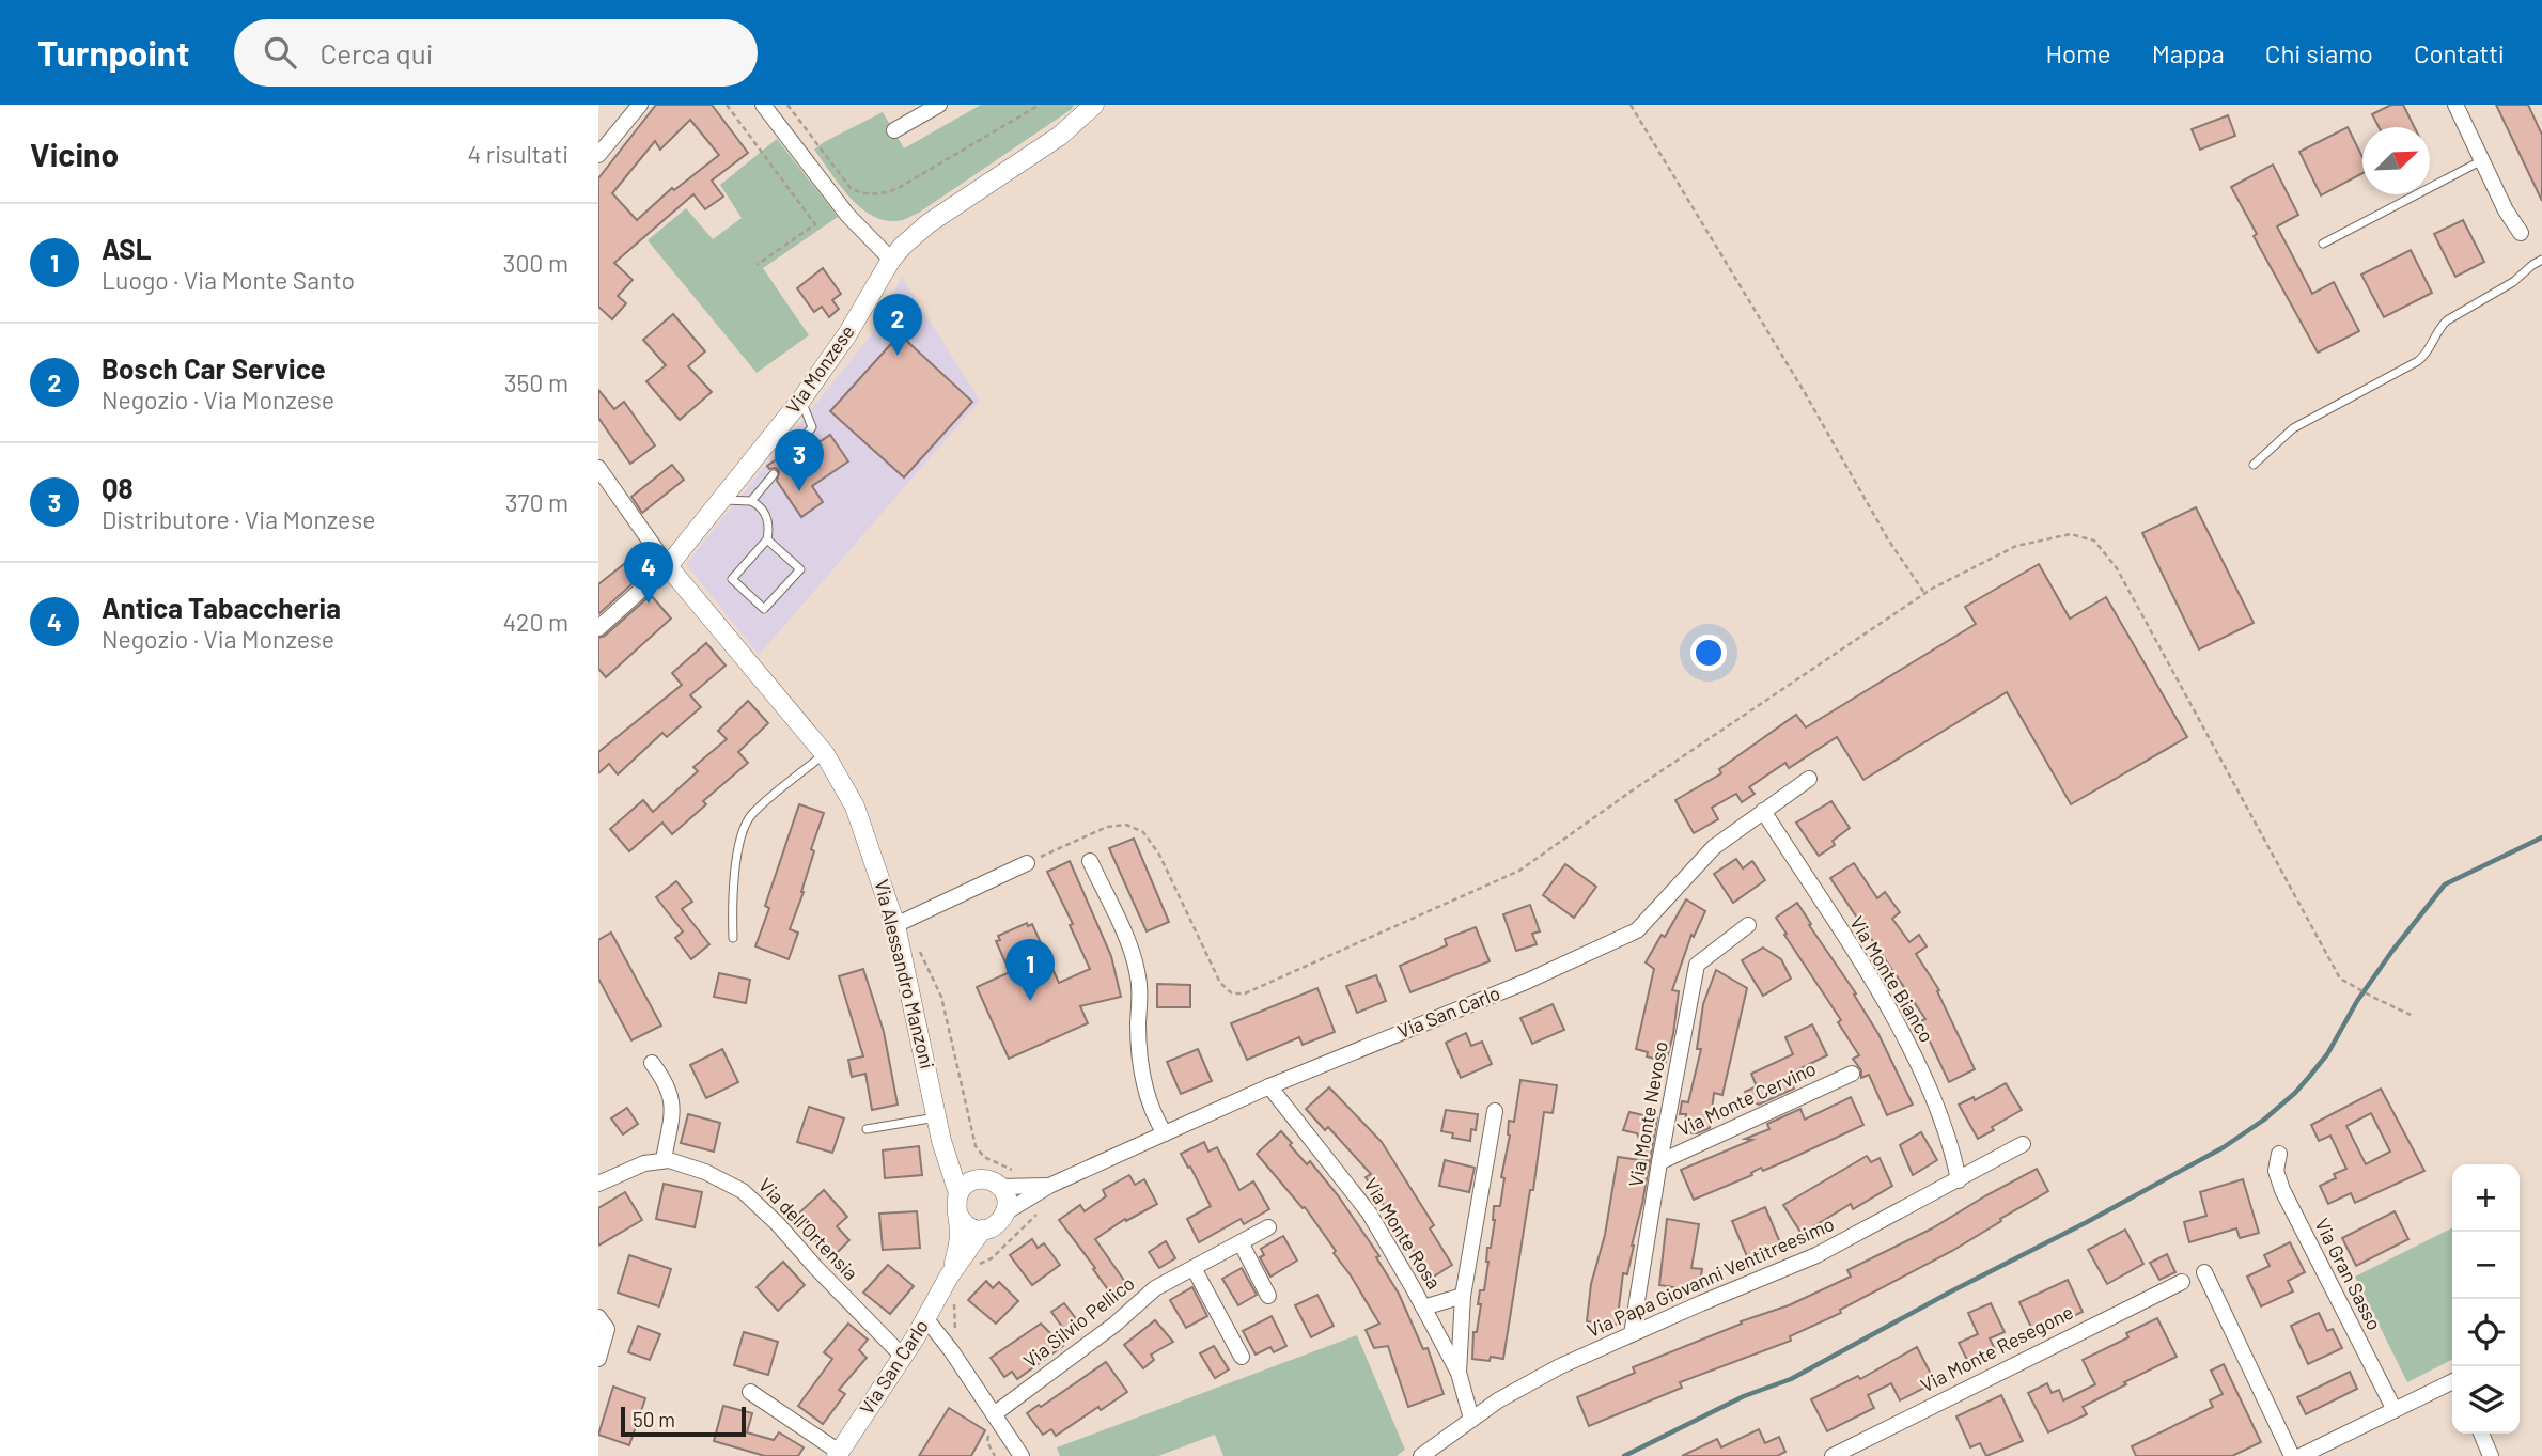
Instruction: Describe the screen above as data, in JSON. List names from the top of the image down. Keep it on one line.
{"streets":{"street":["Via Monzese","Via Alessandro Manzoni","Via Monte Bianco","Via San Carlo","Via Monte Cervino","Via Monte Nevoso","Via dell'Ortensia","Via Monte Rosa","Via Gran Sasso","Via Papa Giovanni Ventitreesimo","Via Silvio Pellico","Via Monte Resegone"]},"crossings":[["Via Monzese","Via Alessandro Manzoni"],["Via Alessandro Manzoni","Via San Carlo"],["Via Monte Bianco","Via San Carlo"],["Via Monte Bianco","Via Papa Giovanni Ventitreesimo"],["Via San Carlo","Via dell'Ortensia"],["Via San Carlo","Via Monte Rosa"],["Via Monte Cervino","Via Monte Nevoso"],["Via Monte Nevoso","Via Papa Giovanni Ventitreesimo"],["Via Monte Rosa","Via Papa Giovanni Ventitreesimo"]],"scale_bar":"50 m","north":"top right","page":{"header":"Turnpoint","search":"Cerca qui","nav":["Home","Mappa","Chi siamo","Contatti"],"heading":["Vicino","4 risultati"],"list":[{"mark":"1","name":"ASL","note":"Luogo · Via Monte Santo","value":"300 m"},{"mark":"2","name":"Bosch Car Service","note":"Negozio · Via Monzese","value":"350 m"},{"mark":"3","name":"Q8","note":"Distributore · Via Monzese","value":"370 m"},{"mark":"4","name":"Antica Tabaccheria","note":"Negozio · Via Monzese","value":"420 m"}],"pins":["2","3","4","1"],"map_buttons":["+","−"],"scale":"50 m"}}
